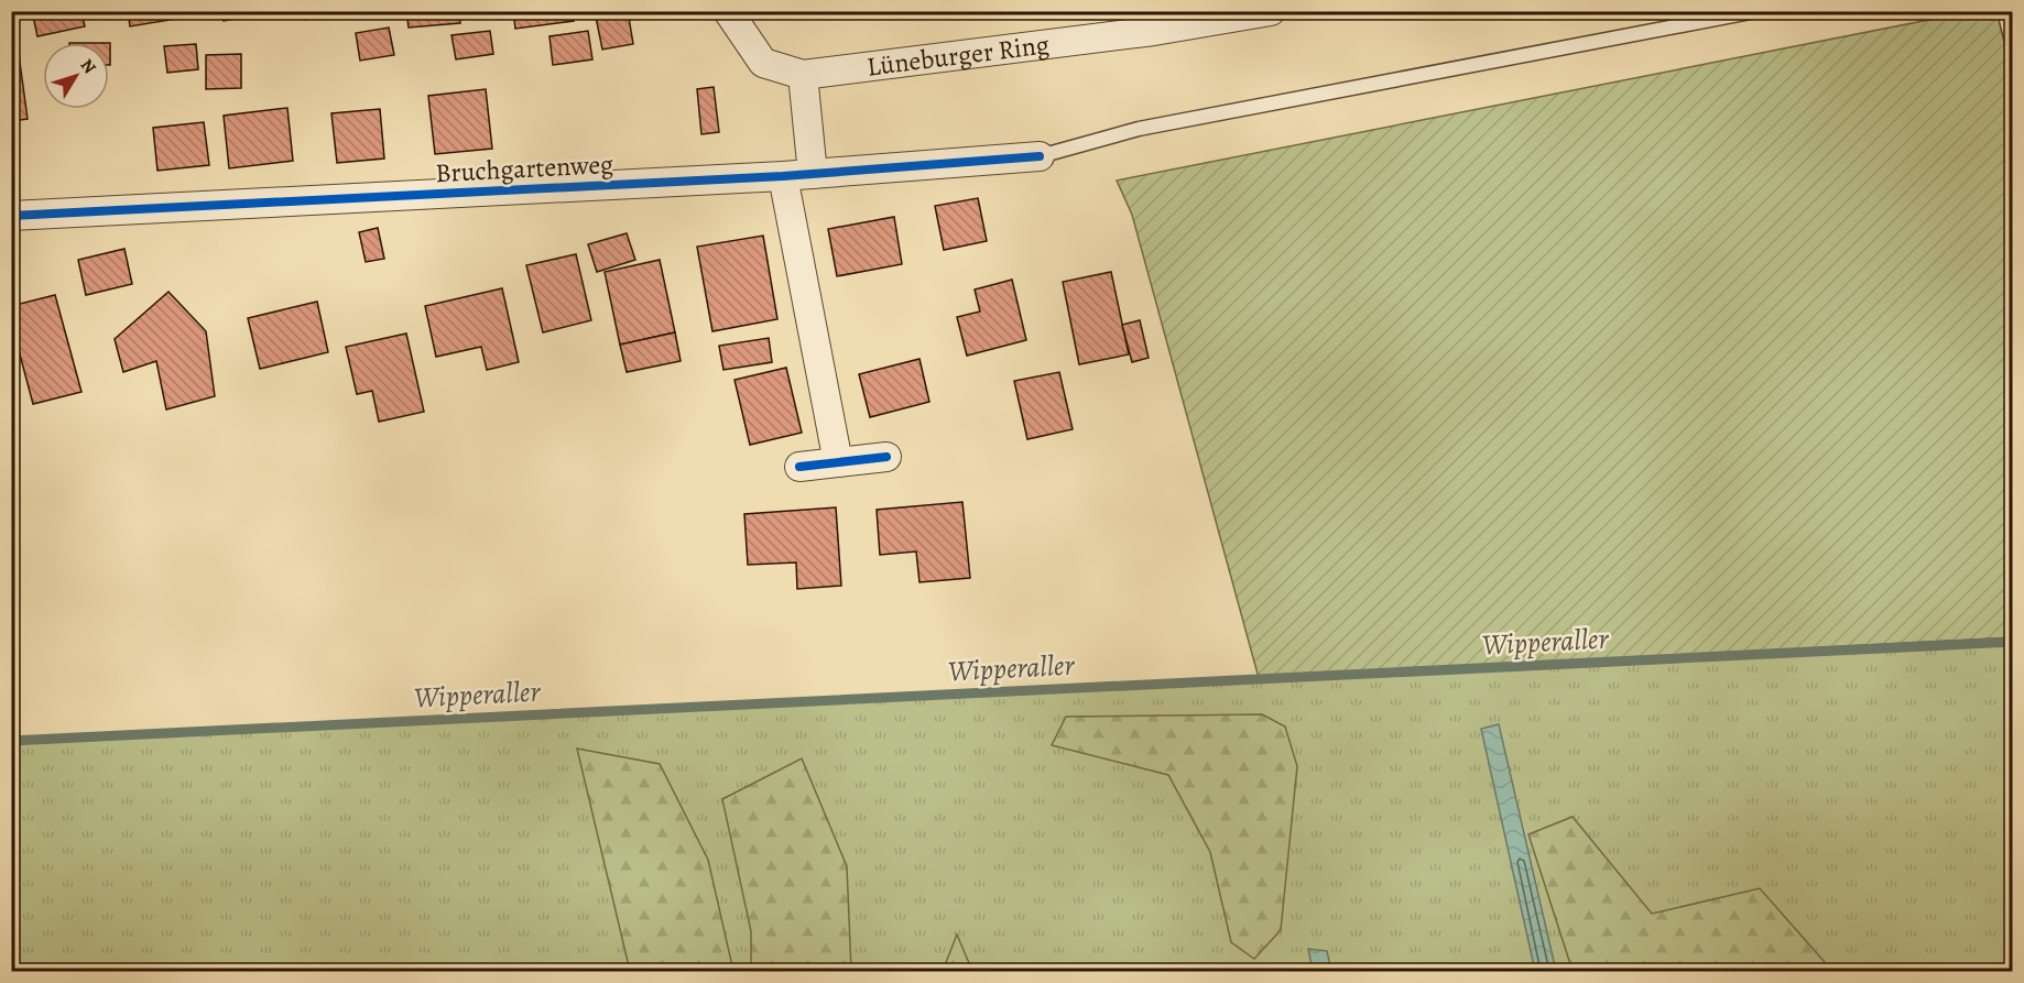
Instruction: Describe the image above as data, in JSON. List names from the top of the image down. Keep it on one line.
{"streets":{"street":["Lüneburger Ring","Bruchgartenweg"]},"water":["Wipperaller"],"north":"top right"}
